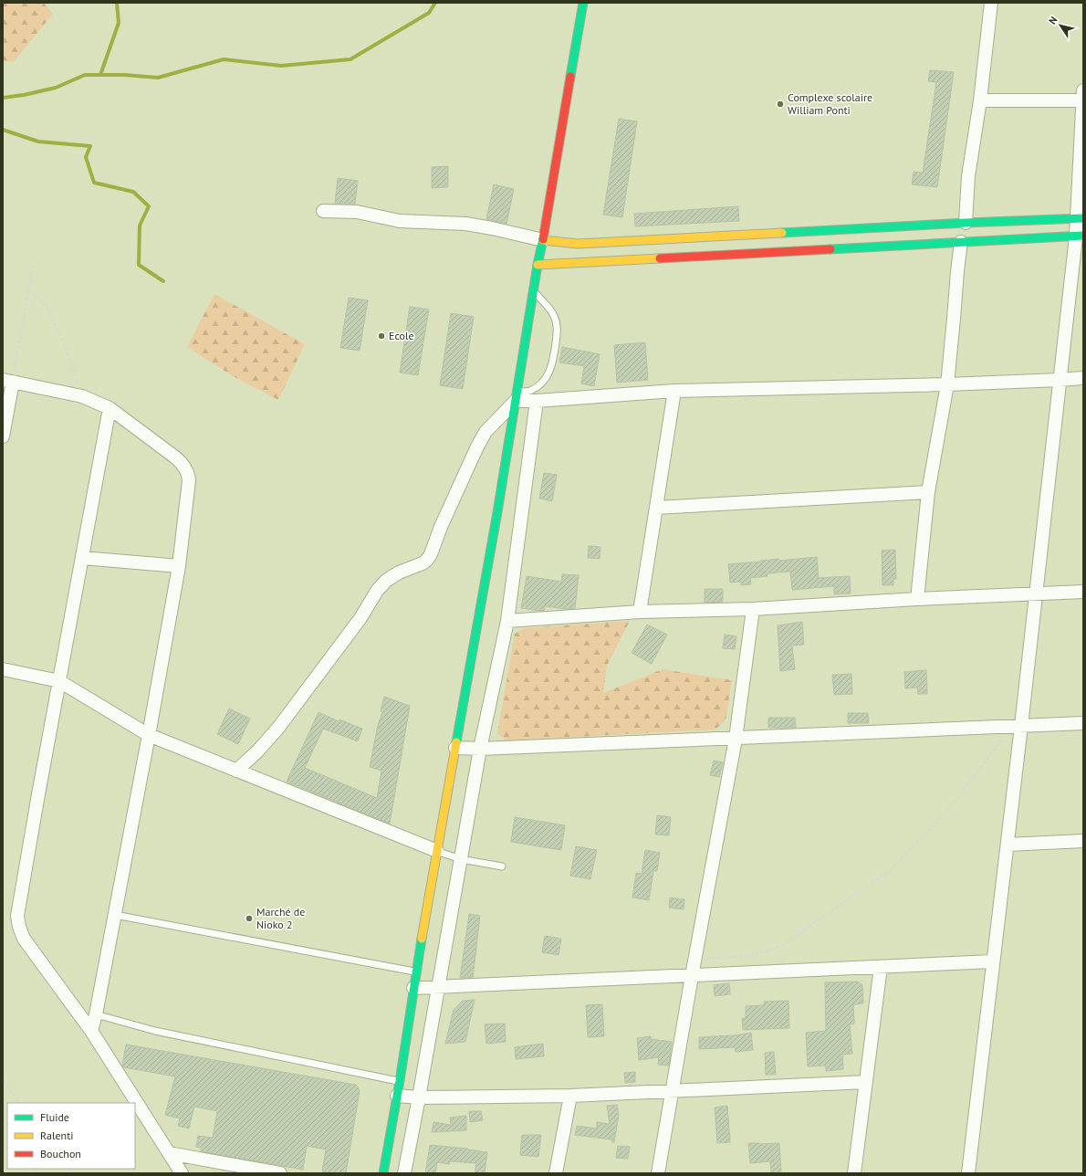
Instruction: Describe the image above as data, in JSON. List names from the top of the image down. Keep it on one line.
{"places":["Complexe scolaire William Ponti","Ecole","Marché de Nioko 2"],"legend":["Fluide","Ralenti","Bouchon"],"north":"top left"}
